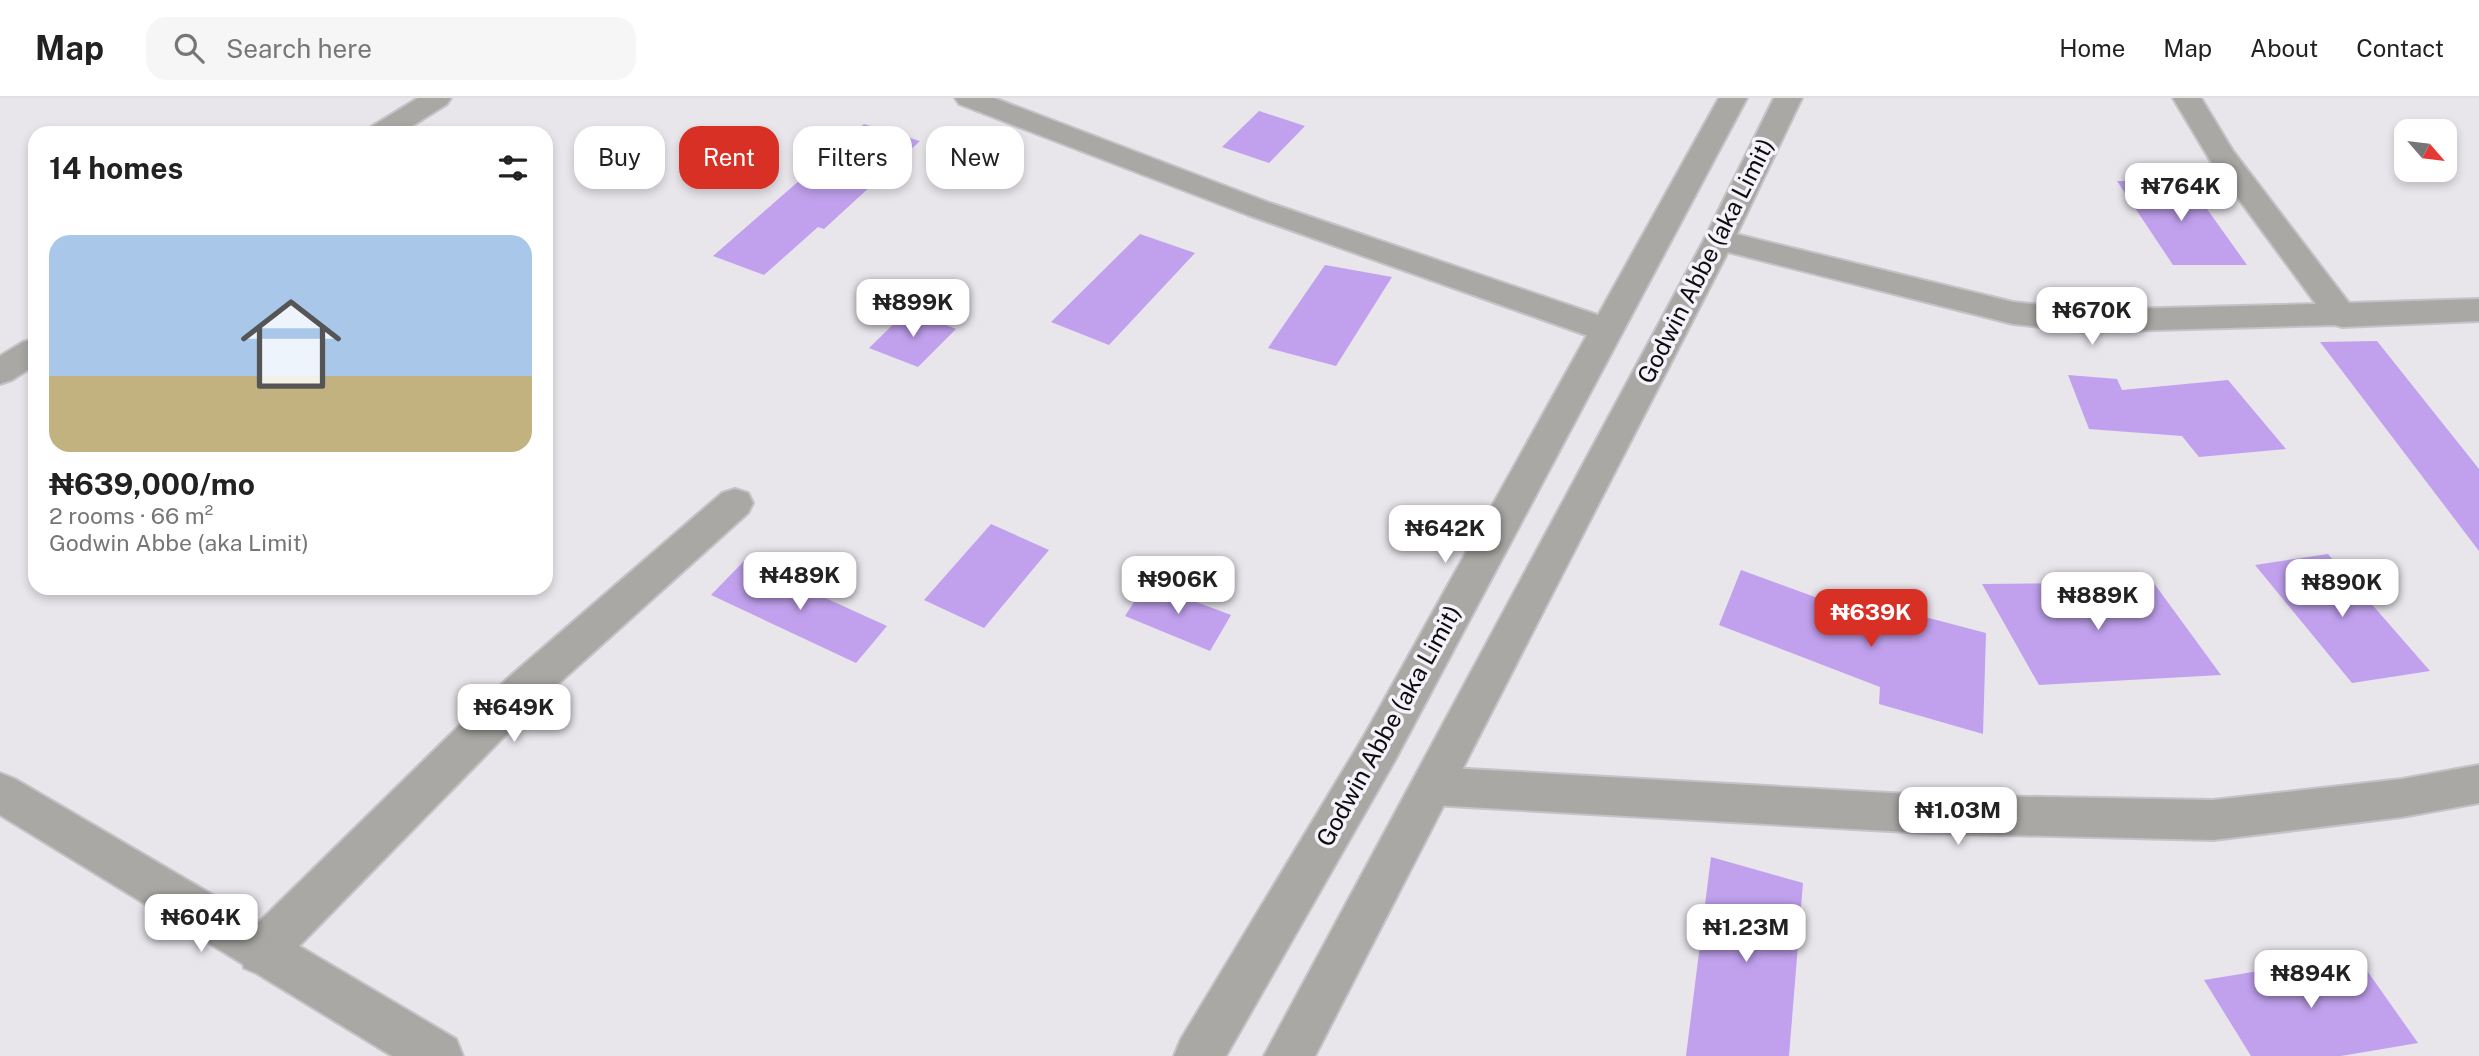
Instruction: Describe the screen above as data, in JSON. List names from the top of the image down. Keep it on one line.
{"streets":{"street":["Godwin Abbe (aka Limit)"]},"north":"bottom right","page":{"header":"Map","search":"Search here","nav":["Home","Map","About","Contact"],"chip":["Buy","Rent","Filters","New"],"heading":"14 homes","price":["₦764K","₦899K","₦670K","₦642K","₦489K","₦906K","₦890K","₦889K","₦639K","₦649K","₦1.03M","₦604K","₦1.23M","₦894K"],"list":[{"name":"₦639,000/mo","note":"2 rooms · 66 m² · Godwin Abbe (aka Limit)"}]}}
